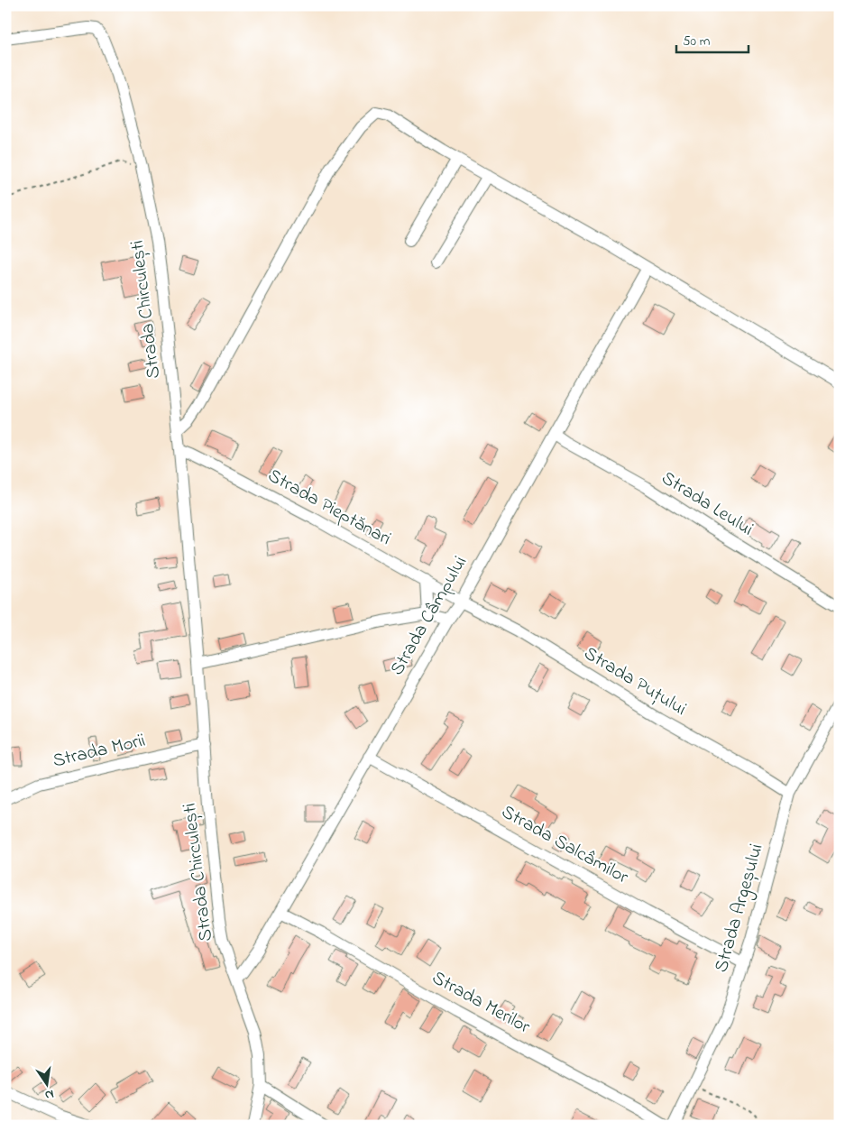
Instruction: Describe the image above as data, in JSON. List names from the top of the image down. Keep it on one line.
{"streets":{"street":["Strada Chirculești","Strada Leului","Strada Pieptănari","Strada Câmpului","Strada Puțului","Strada Morii","Strada Salcâmilor","Strada Argeșului","Strada Merilor"]},"crossings":[["Strada Chirculești","Strada Pieptănari"],["Strada Chirculești","Strada Câmpului"],["Strada Chirculești","Strada Morii"],["Strada Leului","Strada Câmpului"],["Strada Pieptănari","Strada Câmpului"],["Strada Pieptănari","Strada Puțului"],["Strada Câmpului","Strada Puțului"],["Strada Câmpului","Strada Salcâmilor"],["Strada Câmpului","Strada Merilor"],["Strada Puțului","Strada Argeșului"],["Strada Salcâmilor","Strada Argeșului"]],"scale_bar":"50 m","north":"bottom"}
